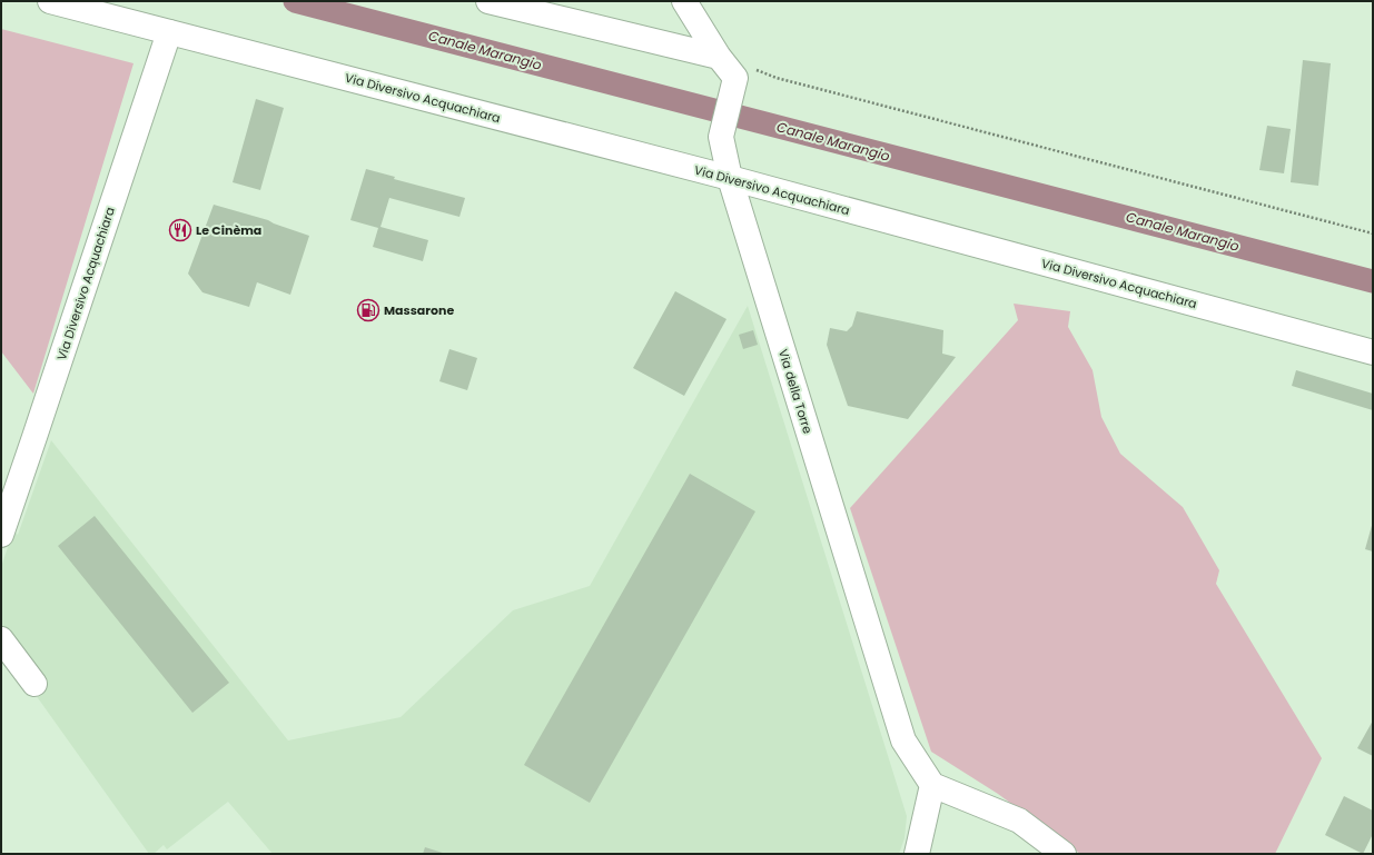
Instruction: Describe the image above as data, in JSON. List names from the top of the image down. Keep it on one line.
{"streets":{"street":["Via Diversivo Acquachiara","Via della Torre"]},"crossings":[["Via Diversivo Acquachiara","Via della Torre"]],"water":["Canale Marangio"],"places":{"restaurant":["Le Cinèma"],"fuel station":["Massarone"]}}
